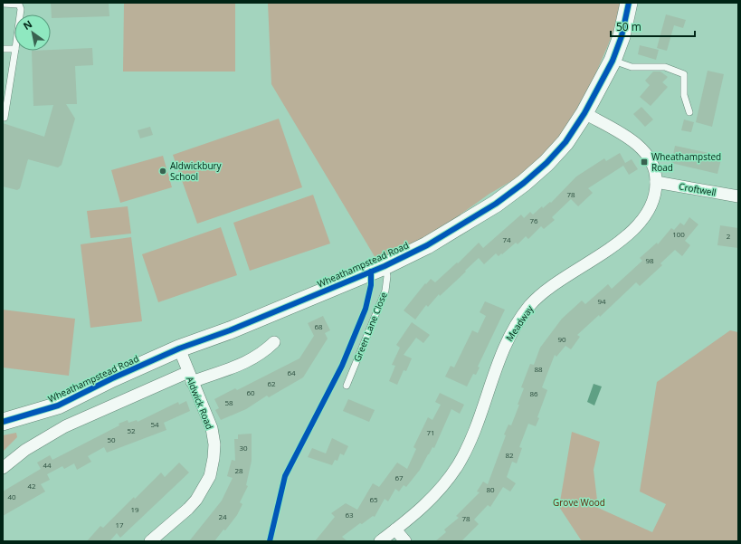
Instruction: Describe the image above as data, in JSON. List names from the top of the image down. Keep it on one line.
{"streets":{"street":["Croftwell","Wheathampstead Road","Meadway","Aldwick Road"],"lane":["Green Lane Close"]},"crossings":[["Croftwell","Meadway"],["Wheathampstead Road","Meadway"],["Wheathampstead Road","Green Lane Close"],["Wheathampstead Road","Aldwick Road"]],"parks":["Grove Wood"],"places":{"transit":["Wheathampsted Road"],"other":["Aldwickbury School"]},"house_numbers":["78","76","100","2","74","98","94","68","90","88","64","62","60","86","58","54","52","71","50","30","82","44","28","67","42","80","40","65","19","63","24","78","17"],"scale_bar":"50 m","north":"top left"}
